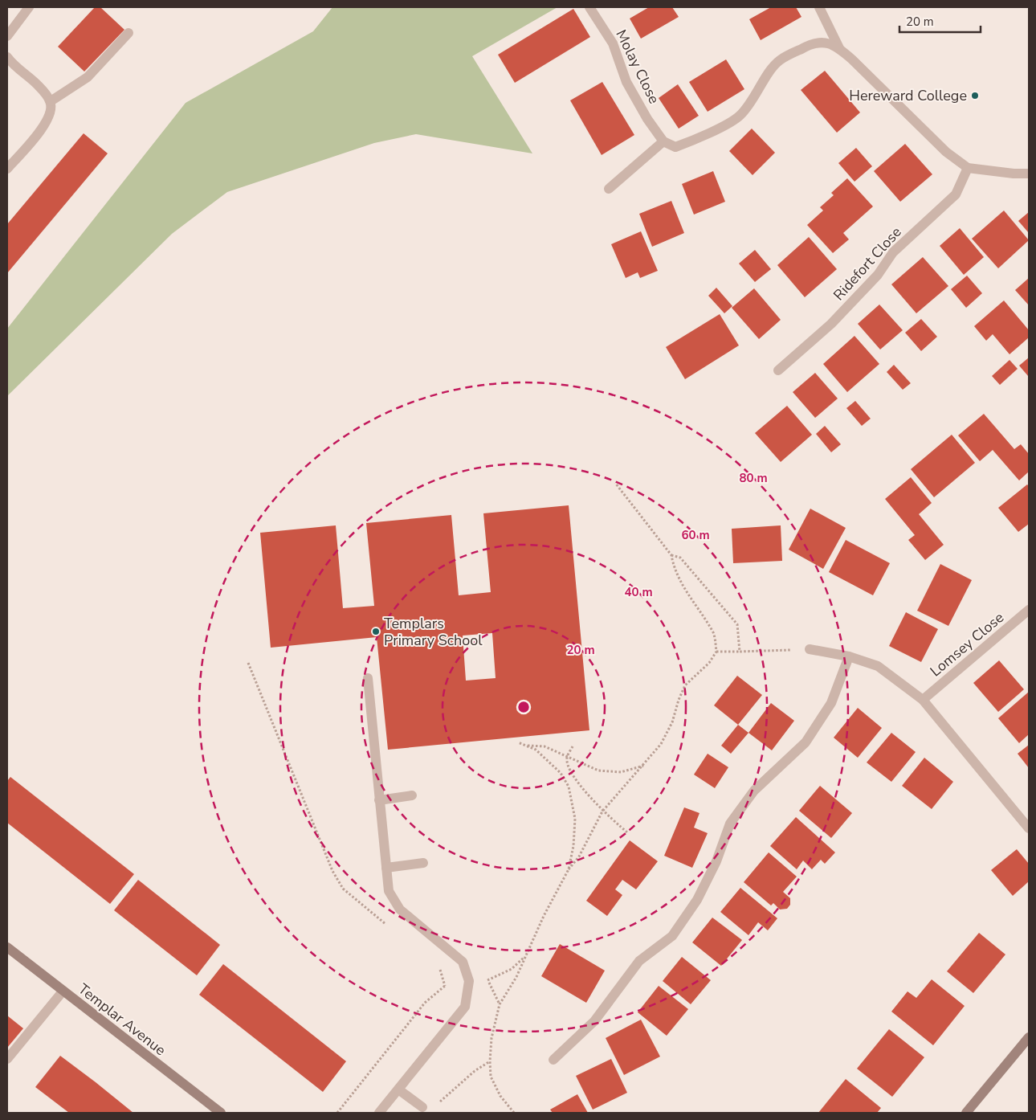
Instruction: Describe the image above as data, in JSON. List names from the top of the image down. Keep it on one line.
{"streets":{"street":["Molay Close","Ridefort Close","Lomsey Close","Templar Avenue"]},"places":["Hereward College","Templars Primary School"],"scale_bar":"20 m","rings":["80 m","60 m","40 m","20 m"]}
